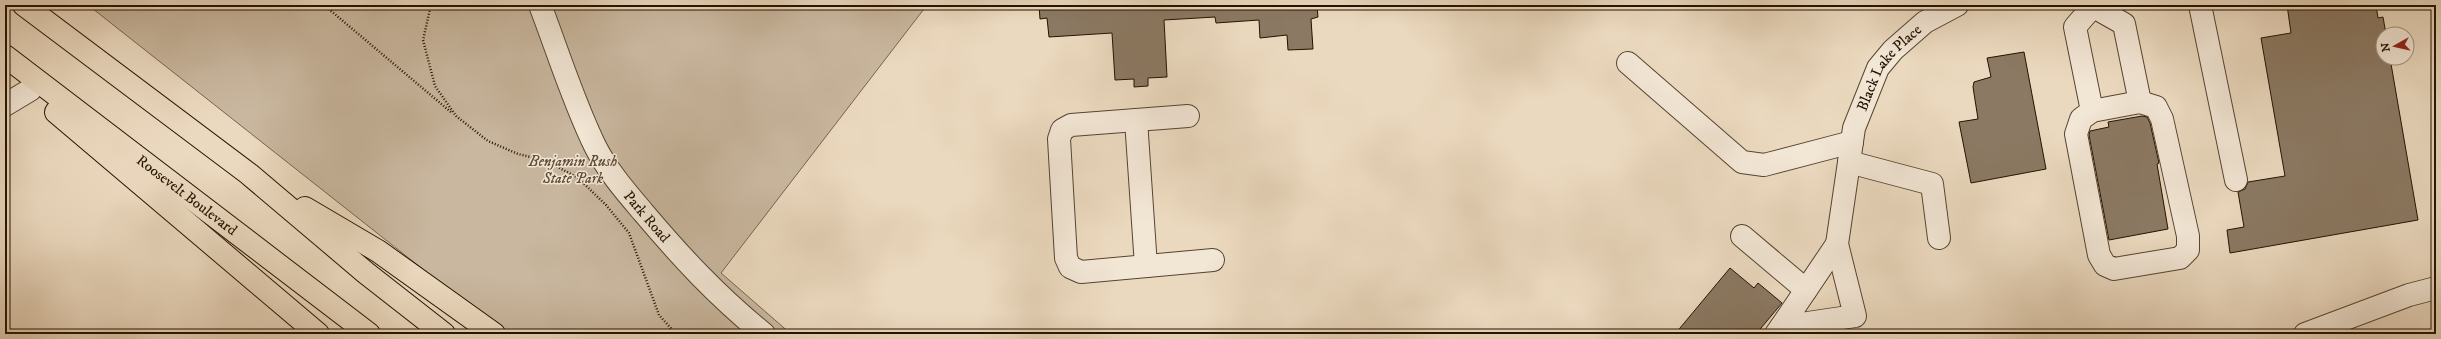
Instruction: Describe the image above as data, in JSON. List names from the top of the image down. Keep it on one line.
{"streets":{"highway":["Roosevelt Boulevard"],"street":["Black Lake Place","Park Road"]},"parks":["Benjamin Rush State Park"],"north":"left"}
